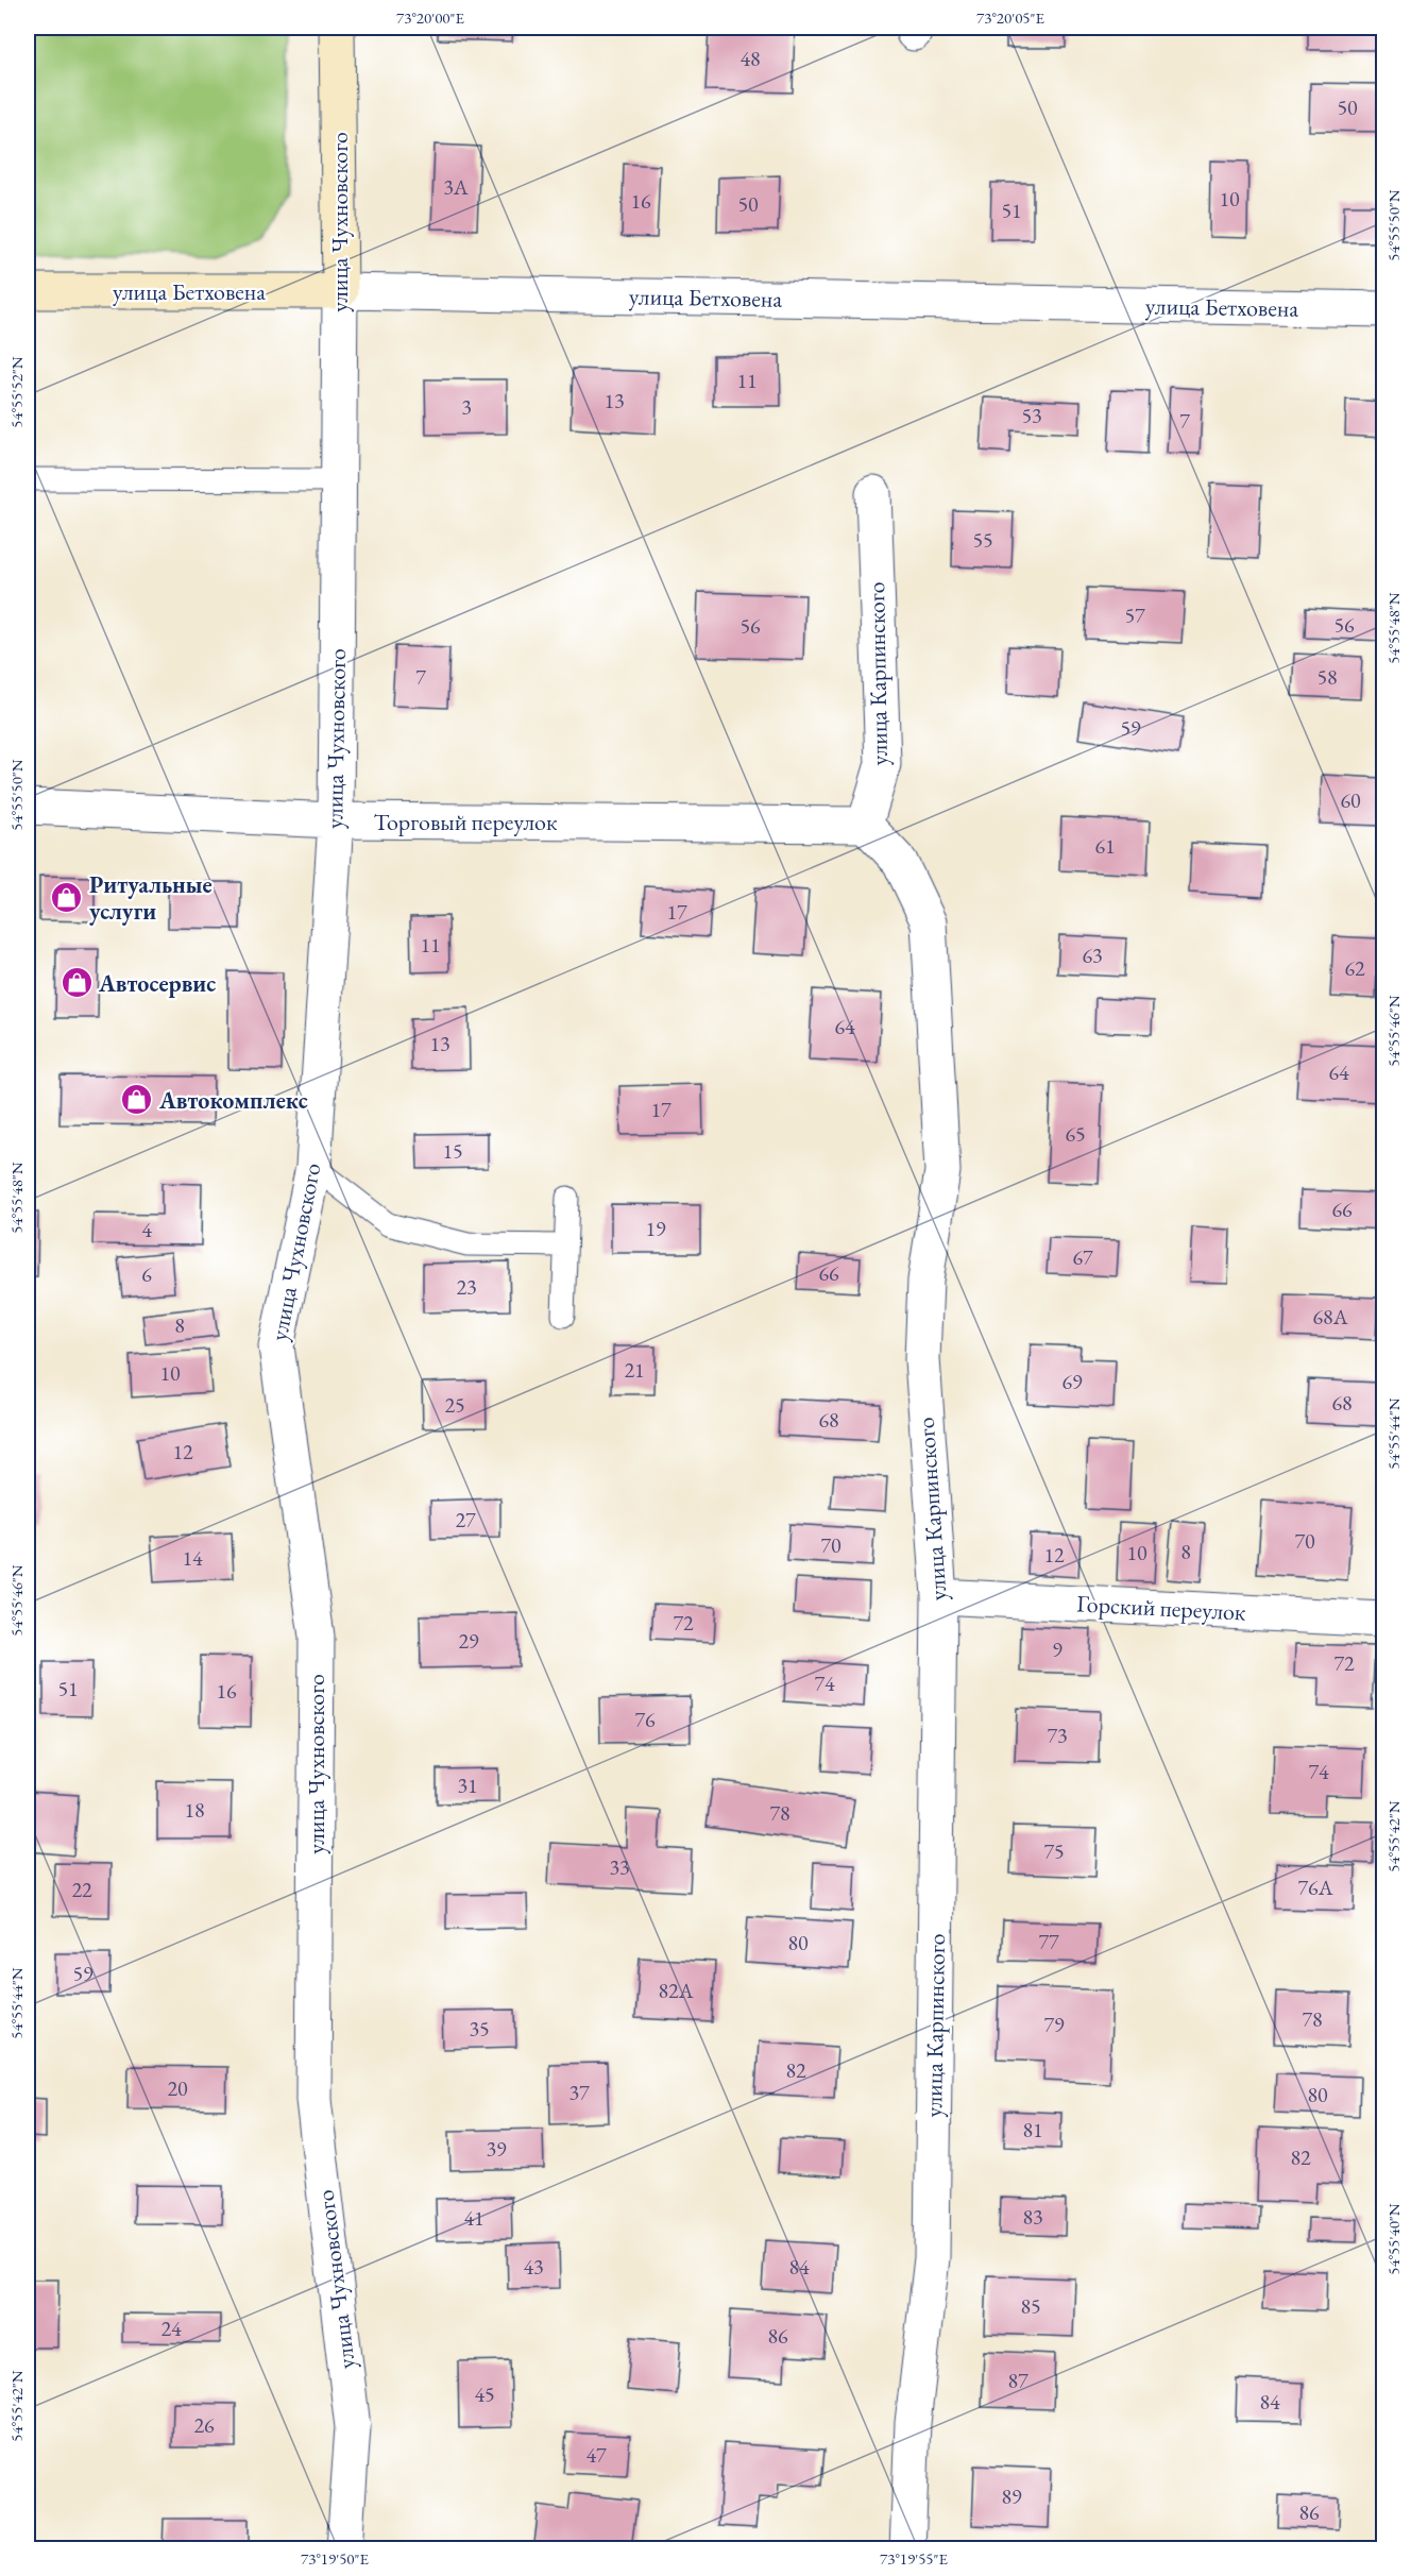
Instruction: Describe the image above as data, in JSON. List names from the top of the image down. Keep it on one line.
{"streets":{"street":["улица Чухновского","улица Бетховена","улица Карпинского","Торговый переулок","Горский переулок"]},"crossings":[["улица Чухновского","улица Бетховена"],["улица Чухновского","Торговый переулок"],["улица Карпинского","Торговый переулок"],["улица Карпинского","Горский переулок"]],"places":{"shop":["Ритуальные услуги","Автосервис","Автокомплекс"]},"house_numbers":["48","50","3А","10","16","50","51","11","13","3","53","7","55","57","56","56","7","58","59","60","61","17","11","63","62","64","13","64","17","65","15","66","19","4","67","66","6","23","68А","8","21","10","69","68","25","68","12","27","70","70","8","10","12","14","72","29","9","72","74","51","16","76","73","74","31","18","78","75","33","76А","22","77","80","59","82А","78","79","35","82","20","37","80","81","39","82","83","41","43","84","85","24","86","87","45","84","26","47","89","86"],"coordinates":["73°20'00\"E","73°20'05\"E","54°55'50\"N","54°55'52\"N","54°55'48\"N","54°55'46\"N","54°55'44\"N","54°55'42\"N","54°55'40\"N","73°19'50\"E","73°19'55\"E"]}
